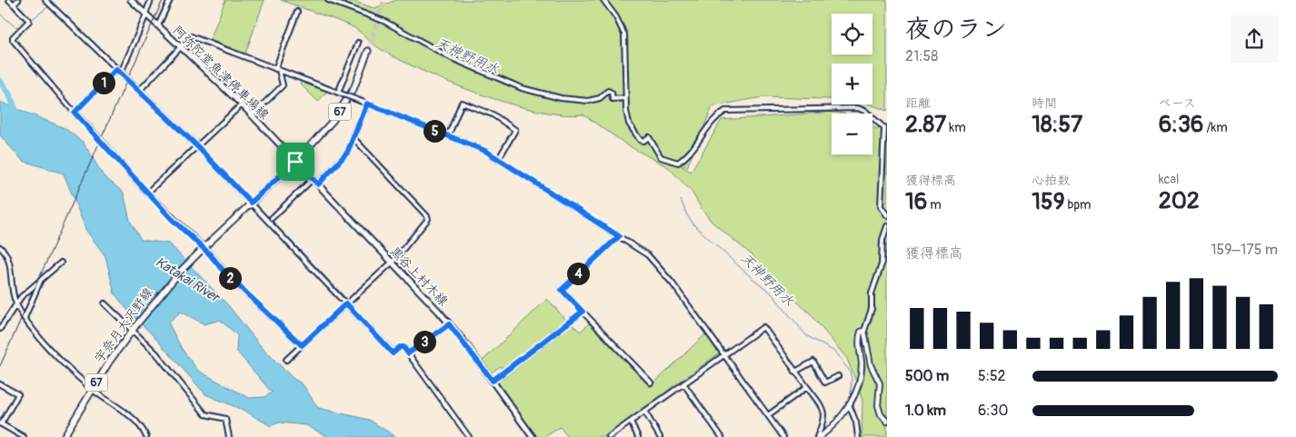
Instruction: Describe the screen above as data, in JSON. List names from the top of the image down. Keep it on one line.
{"streets":{"main road":["阿弥陀堂魚津停車場線","67","黒谷上村木線","宇奈月大沢野線"]},"crossings":[["阿弥陀堂魚津停車場線","黒谷上村木線"],["阿弥陀堂魚津停車場線","宇奈月大沢野線"],["黒谷上村木線","宇奈月大沢野線"]],"water":["天神野用水","Katakai River"],"page":{"heading":["夜のラン","21:58"],"map_buttons":["+","−"],"pins":["1","5","4","2","3"],"stats":[["距離","2.87 km"],["時間","18:57"],["ペース","6:36 /km"],["獲得標高","16 m"],["心拍数","159 bpm"],["kcal","202"]],"chart":["獲得標高","159–175 m"],"list":[{"name":"500 m","note":"5:52"},{"name":"1.0 km","note":"6:30"}]}}
